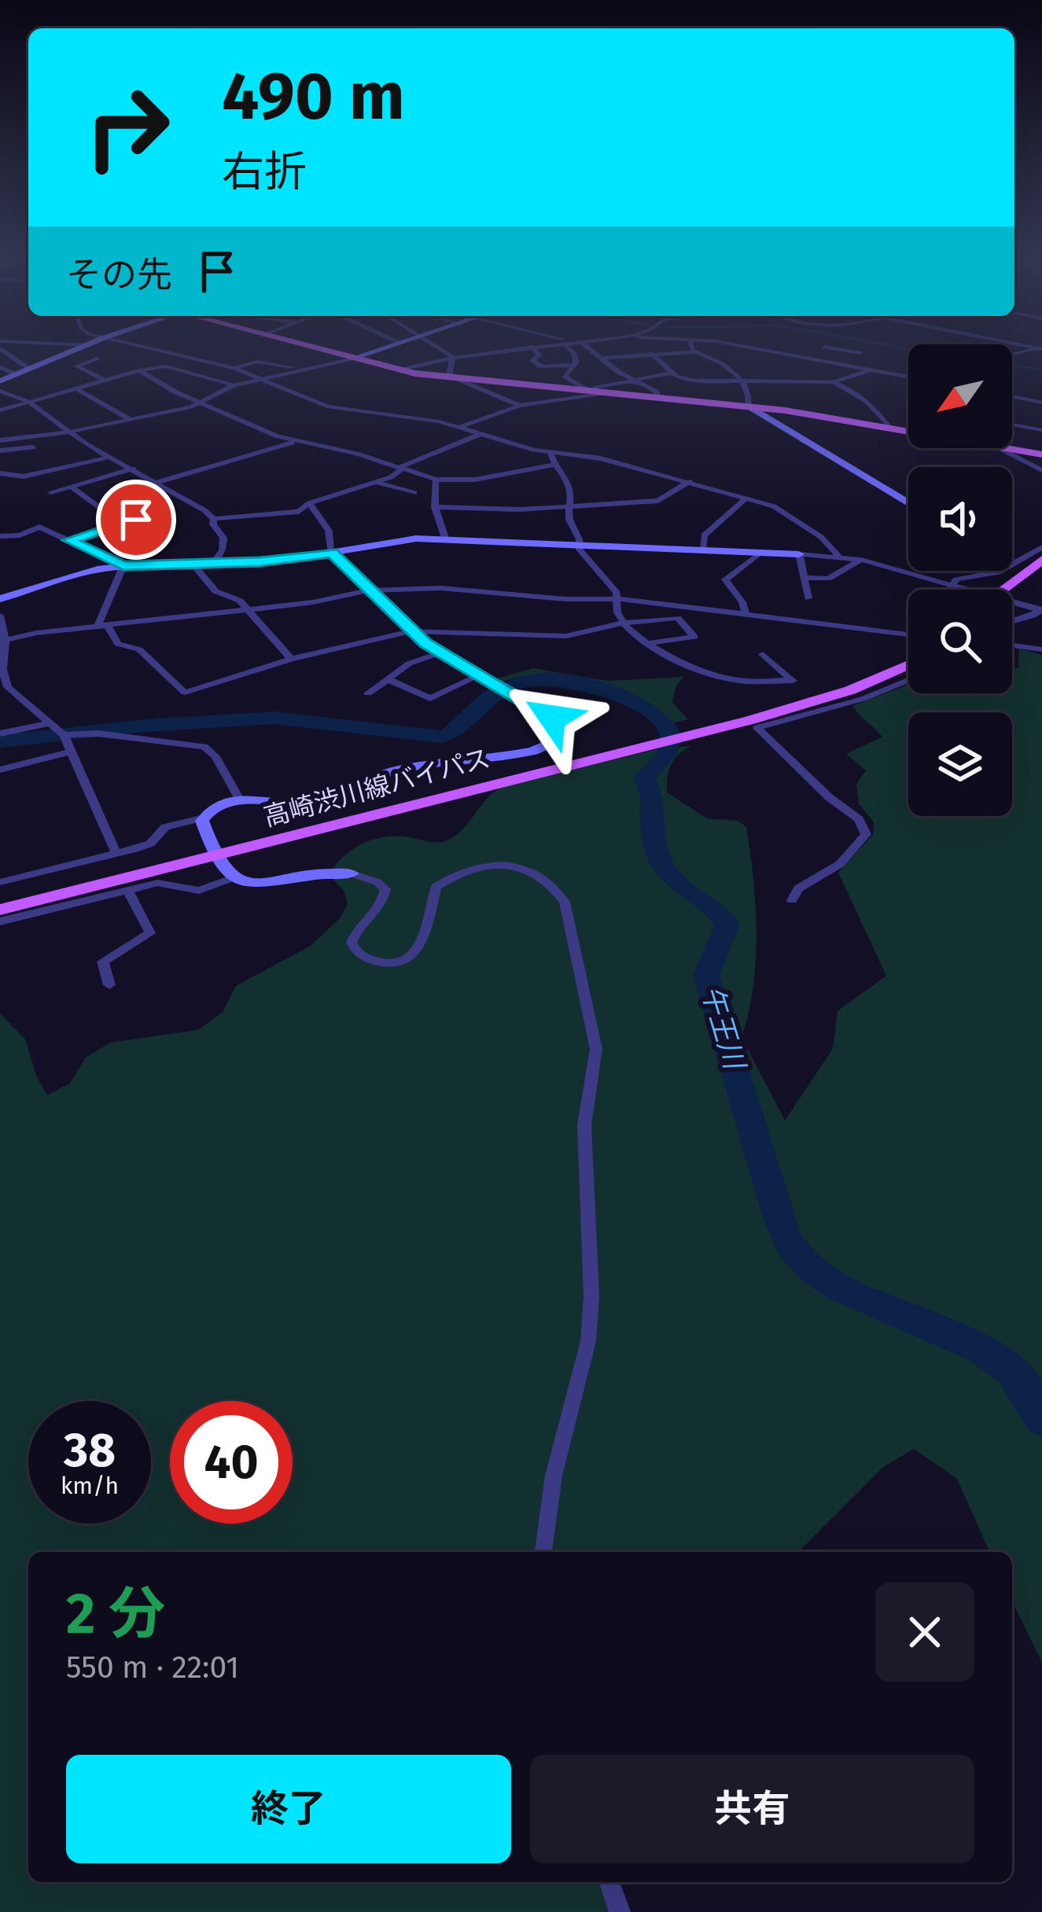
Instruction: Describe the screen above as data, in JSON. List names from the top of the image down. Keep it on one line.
{"streets":{"main road":["高崎渋川線バイパス"]},"water":["午王川"],"north":"bottom left","page":{"turn":["490 m","右折"],"then":"その先","speed":"38 km/h","limit":"40","heading":["2 分","550 m · 22:01"],"buttons":["終了","共有"]}}
